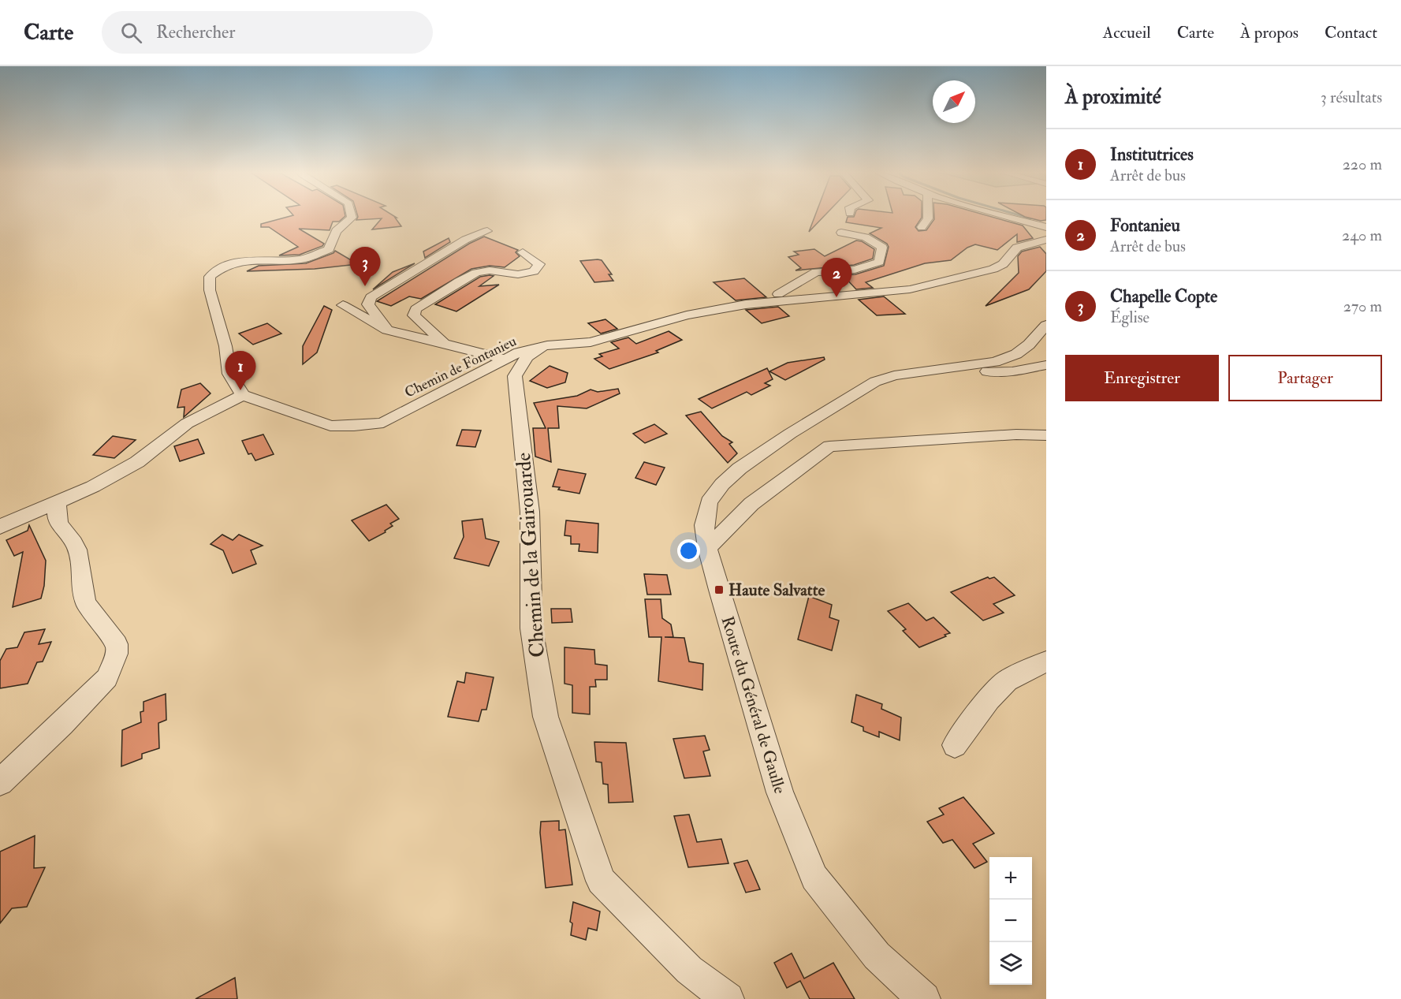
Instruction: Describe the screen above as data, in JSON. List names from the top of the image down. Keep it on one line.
{"streets":{"street":["Chemin de Fontanieu","Chemin de la Gairouarde","Route du Général de Gaulle"]},"crossings":[["Chemin de Fontanieu","Chemin de la Gairouarde"]],"places":{"transit":["Haute Salvatte"]},"north":"top right","page":{"header":"Carte","search":"Rechercher","nav":["Accueil","Carte","À propos","Contact"],"heading":["À proximité","3 résultats"],"list":[{"mark":"1","name":"Institutrices","note":"Arrêt de bus","value":"220 m"},{"mark":"2","name":"Fontanieu","note":"Arrêt de bus","value":"240 m"},{"mark":"3","name":"Chapelle Copte","note":"Église","value":"270 m"}],"pins":["3","2","1"],"buttons":["Enregistrer","Partager"],"map_buttons":["+","−"]}}
